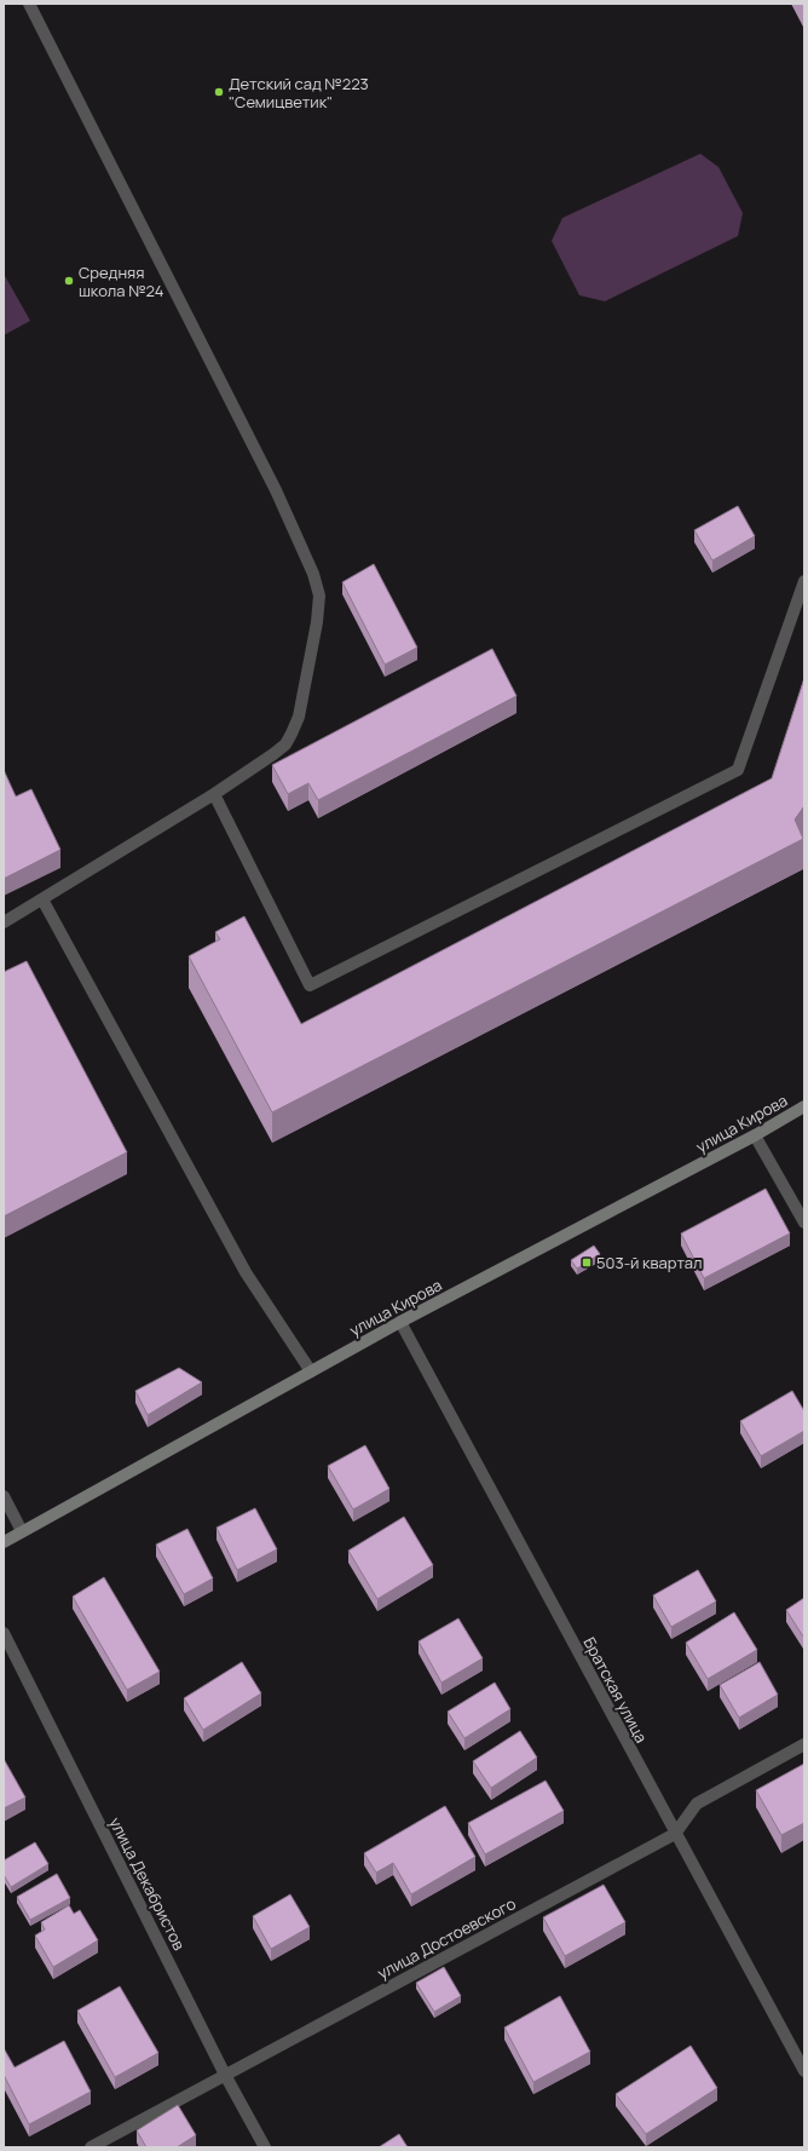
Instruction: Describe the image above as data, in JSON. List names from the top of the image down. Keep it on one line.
{"streets":{"main road":["улица Кирова"],"street":["Братская улица","улица Декабристов","улица Достоевского"]},"crossings":[["улица Кирова","Братская улица"],["Братская улица","улица Достоевского"],["улица Декабристов","улица Достоевского"]],"places":{"other":["Детский сад №223 \"Семицветик\"","Средняя школа №24"],"transit":["503-й квартал"]}}
